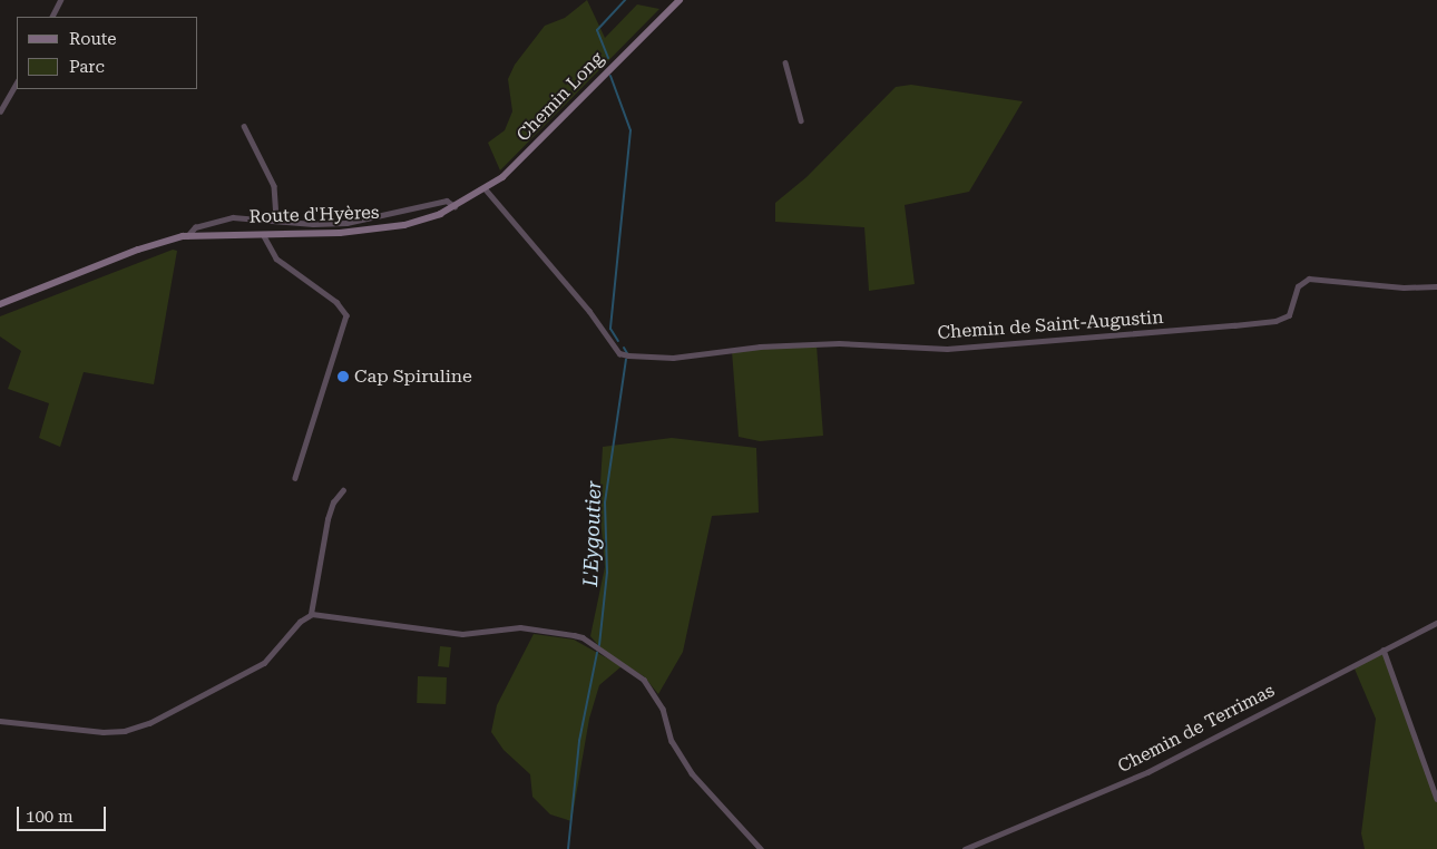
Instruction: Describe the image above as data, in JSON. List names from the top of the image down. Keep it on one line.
{"streets":{"main road":["Chemin Long","Route d'Hyères"],"street":["Chemin de Saint-Augustin","Chemin de Terrimas"]},"crossings":[["Chemin Long","Route d'Hyères"],["Chemin Long","Chemin de Saint-Augustin"]],"water":["L'Eygoutier"],"places":["Cap Spiruline"],"legend":["Route","Parc"],"scale_bar":"100 m"}
